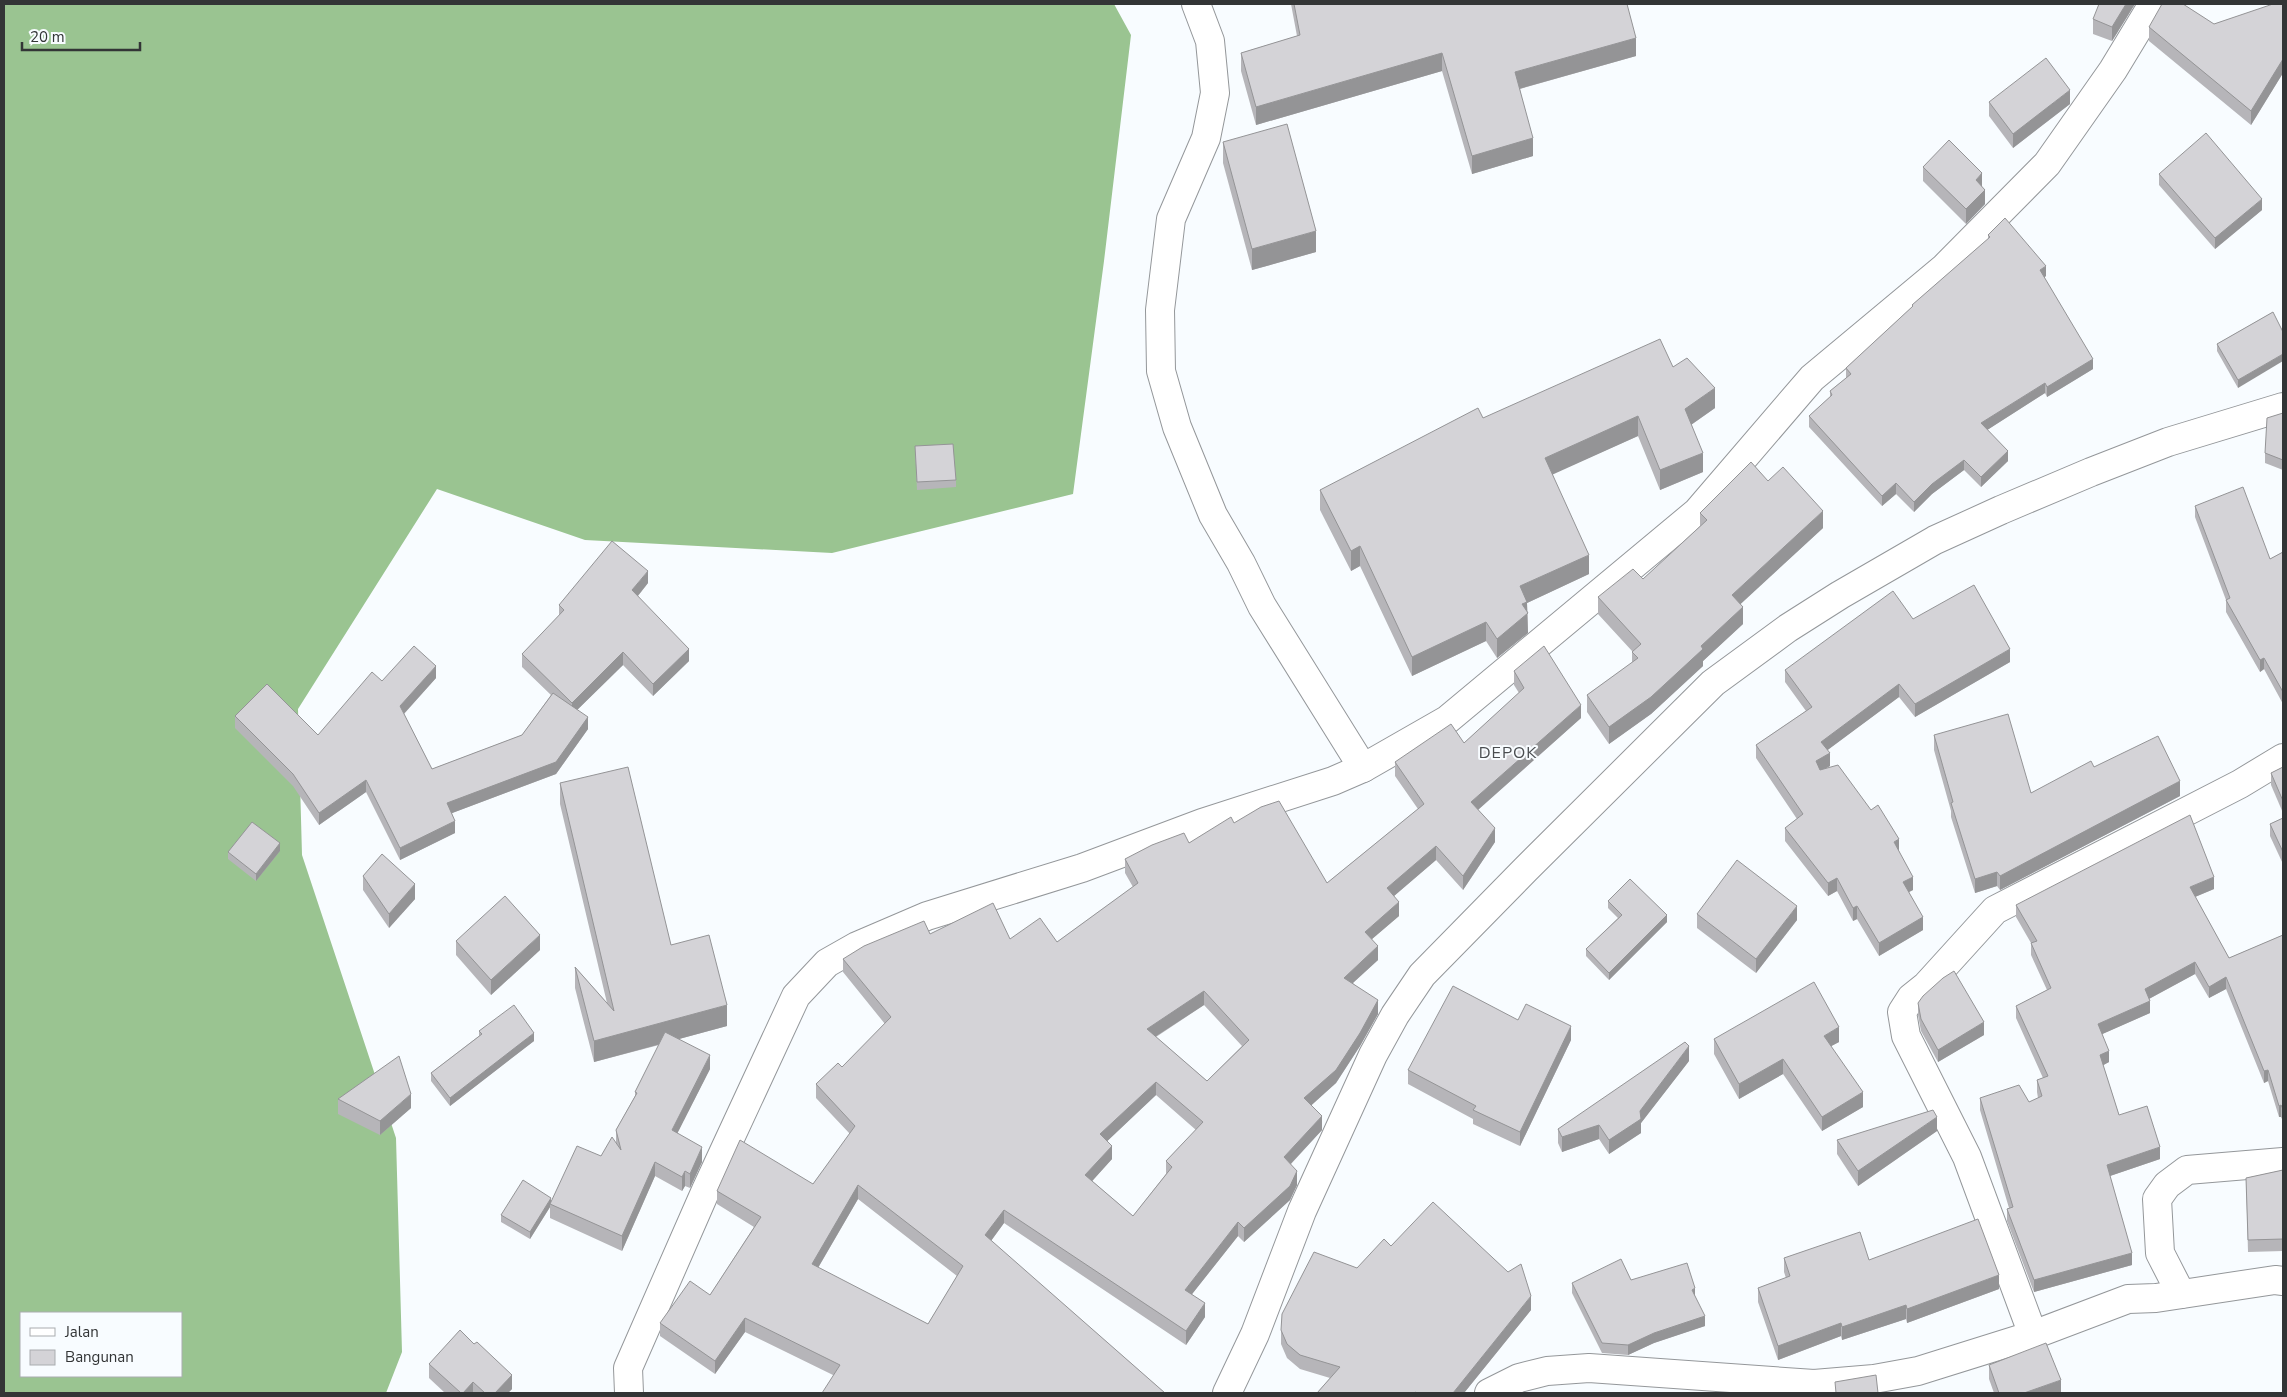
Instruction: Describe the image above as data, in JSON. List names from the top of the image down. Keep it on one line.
{"districts":["DEPOK"],"legend":["Jalan","Bangunan"],"scale_bar":"20 m"}
